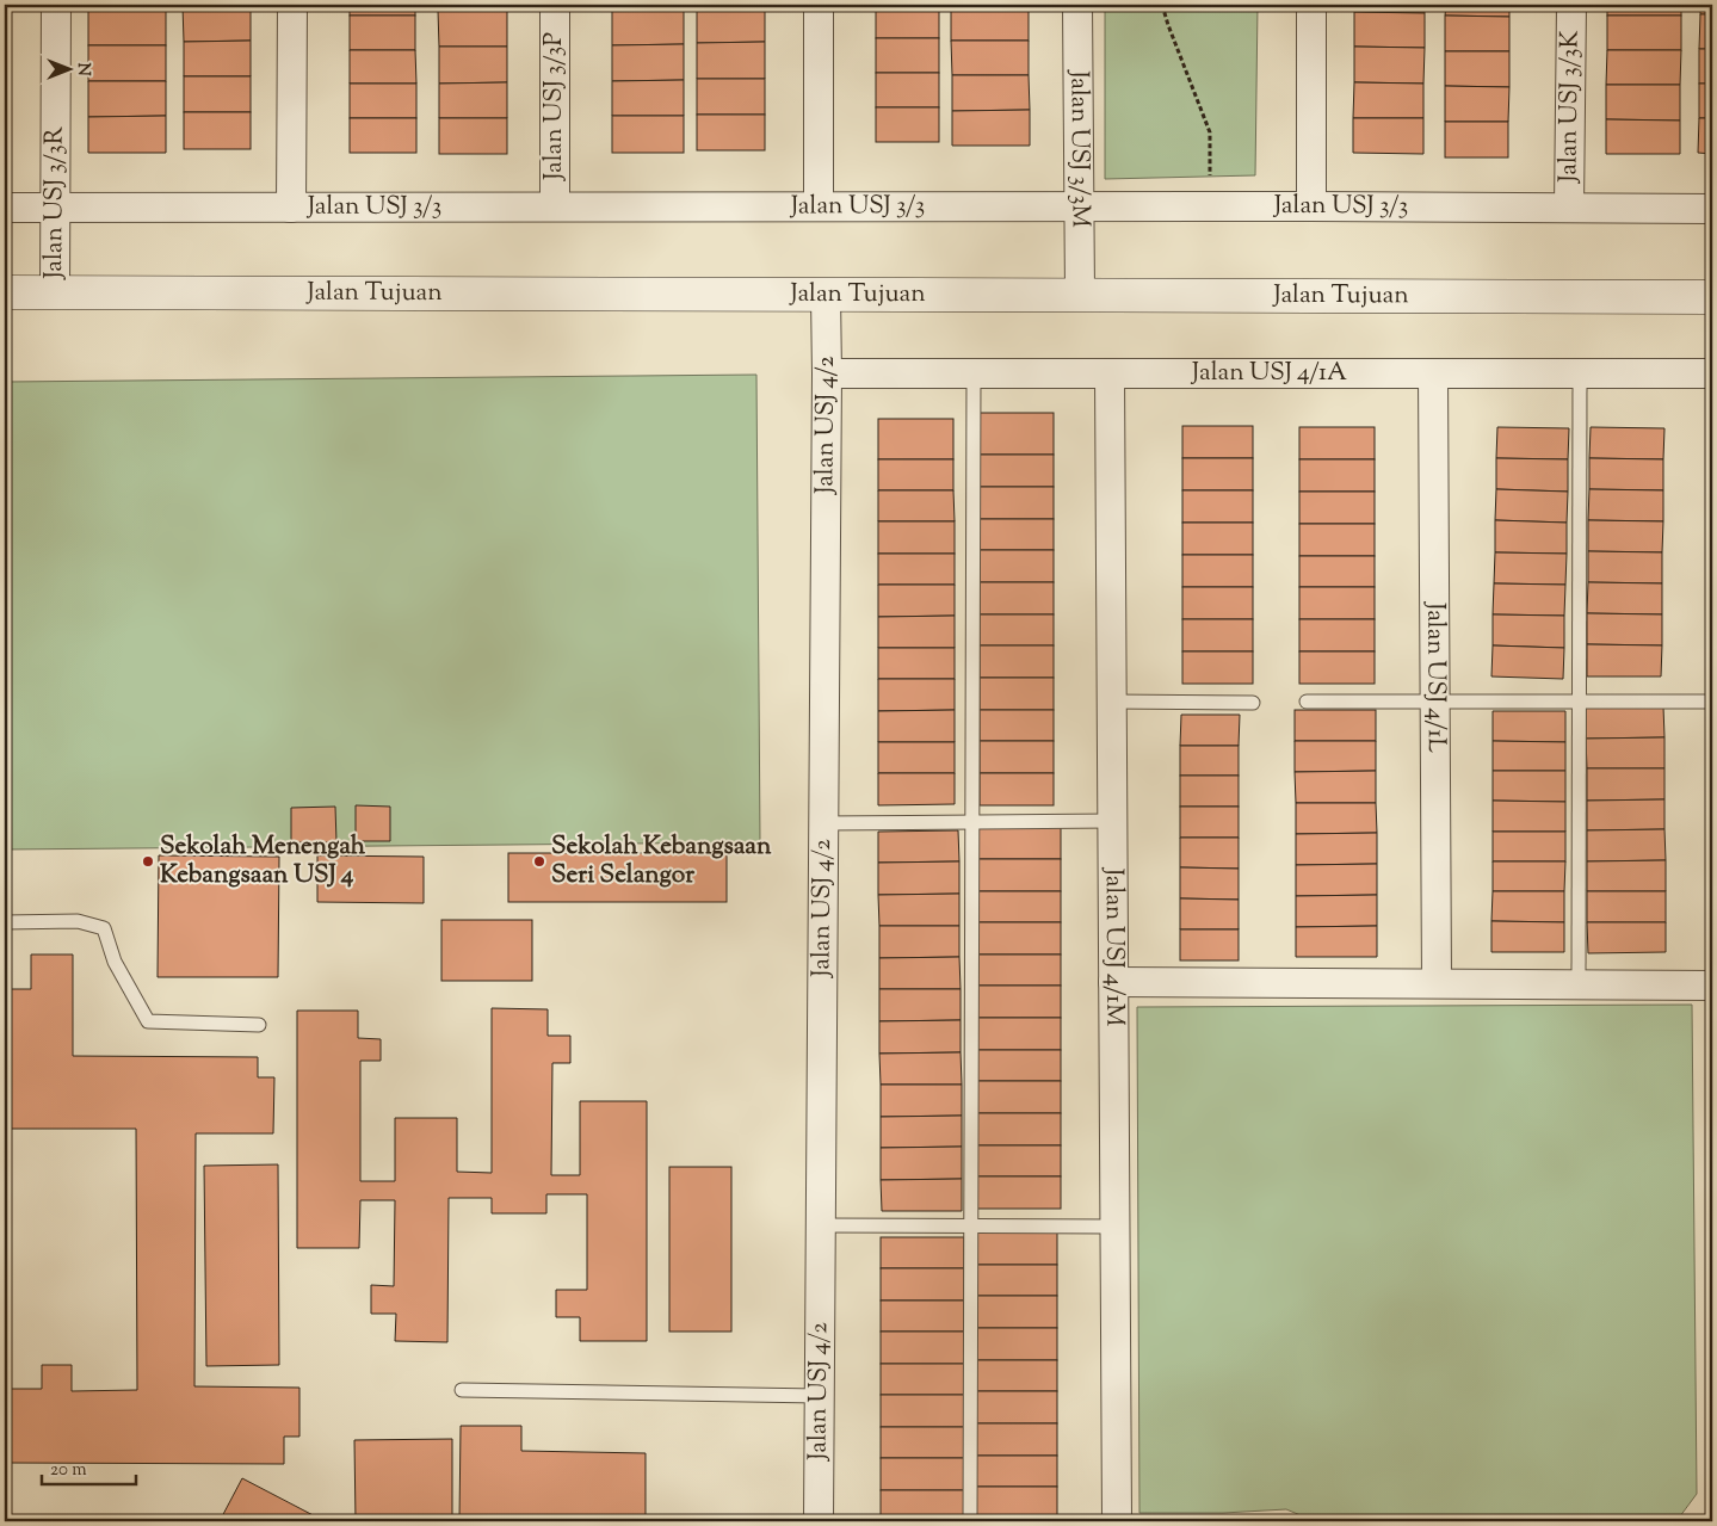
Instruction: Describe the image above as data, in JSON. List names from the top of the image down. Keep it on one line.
{"streets":{"street":["Jalan USJ 3/3P","Jalan USJ 3/3K","Jalan USJ 3/3M","Jalan USJ 3/3R","Jalan USJ 3/3","Jalan Tujuan","Jalan USJ 4/1A","Jalan USJ 4/2","Jalan USJ 4/1L","Jalan USJ 4/1M"]},"crossings":[["Jalan USJ 3/3P","Jalan USJ 3/3"],["Jalan USJ 3/3K","Jalan USJ 3/3"],["Jalan USJ 3/3M","Jalan USJ 3/3"],["Jalan USJ 3/3M","Jalan Tujuan"],["Jalan USJ 3/3R","Jalan USJ 3/3"],["Jalan USJ 3/3R","Jalan Tujuan"],["Jalan Tujuan","Jalan USJ 4/2"],["Jalan USJ 4/1A","Jalan USJ 4/2"],["Jalan USJ 4/1A","Jalan USJ 4/1L"],["Jalan USJ 4/1A","Jalan USJ 4/1M"]],"places":["Sekolah Menengah Kebangsaan USJ 4","Sekolah Kebangsaan Seri Selangor"],"scale_bar":"20 m","north":"right"}
